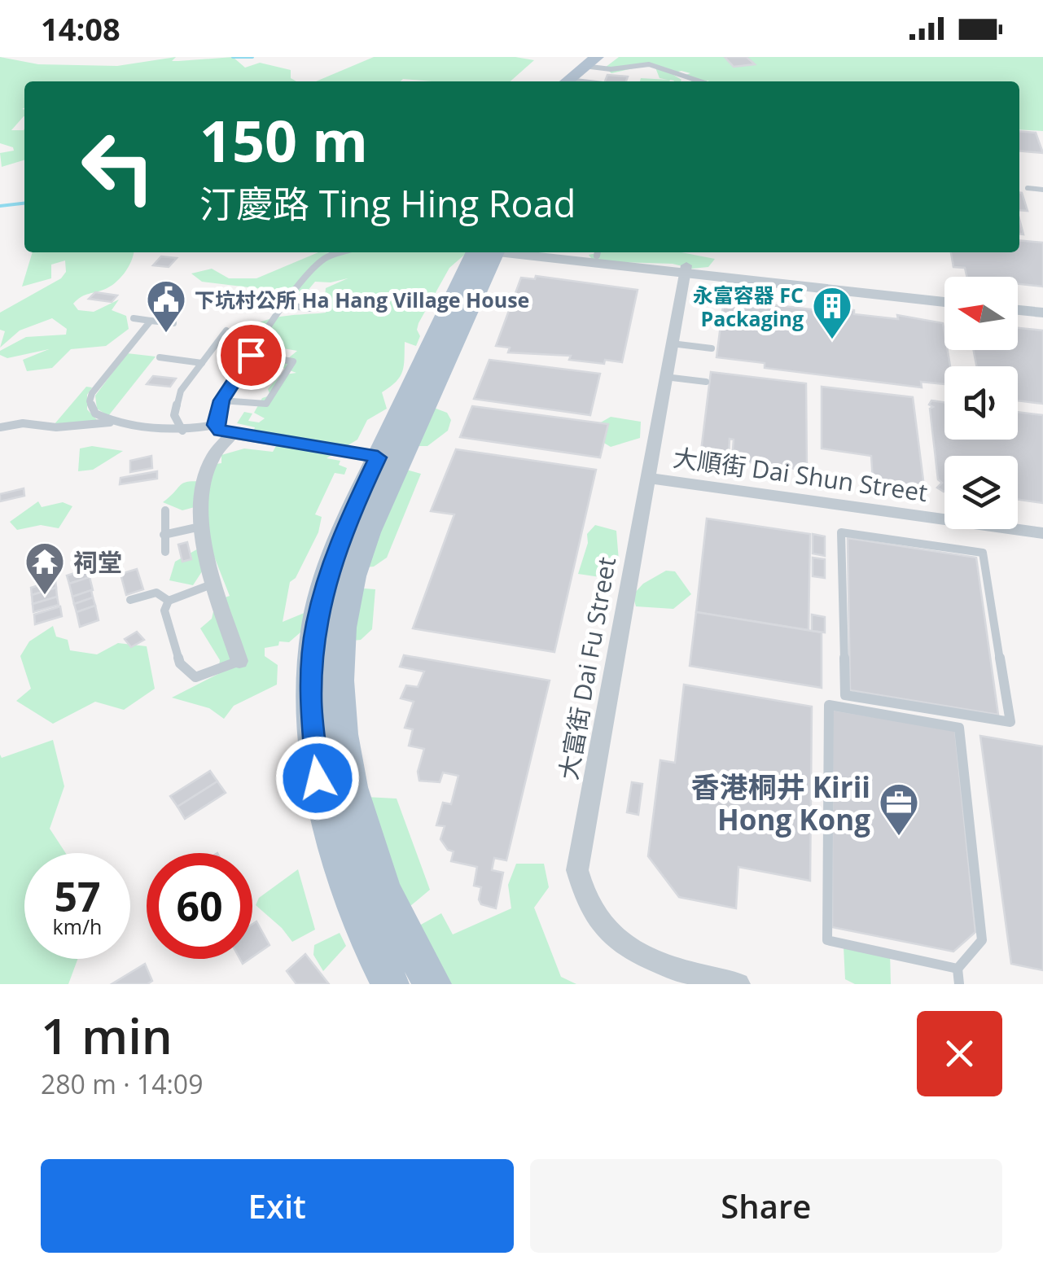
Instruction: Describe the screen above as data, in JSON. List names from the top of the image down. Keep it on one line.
{"streets":{"street":["大順街 Dai Shun Street","大富街 Dai Fu Street"]},"crossings":[["大順街 Dai Shun Street","大富街 Dai Fu Street"]],"places":{"public building":["下坑村公所 Ha Hang Village House"],"building":["永富容器 FC Packaging"],"temple":["祠堂"],"office":["香港桐井 Kirii Hong Kong"]},"north":"left","page":{"status":"14:08","turn":["150 m","汀慶路 Ting Hing Road"],"speed":"57 km/h","limit":"60","heading":["1 min","280 m · 14:09"],"buttons":["Exit","Share"]}}
